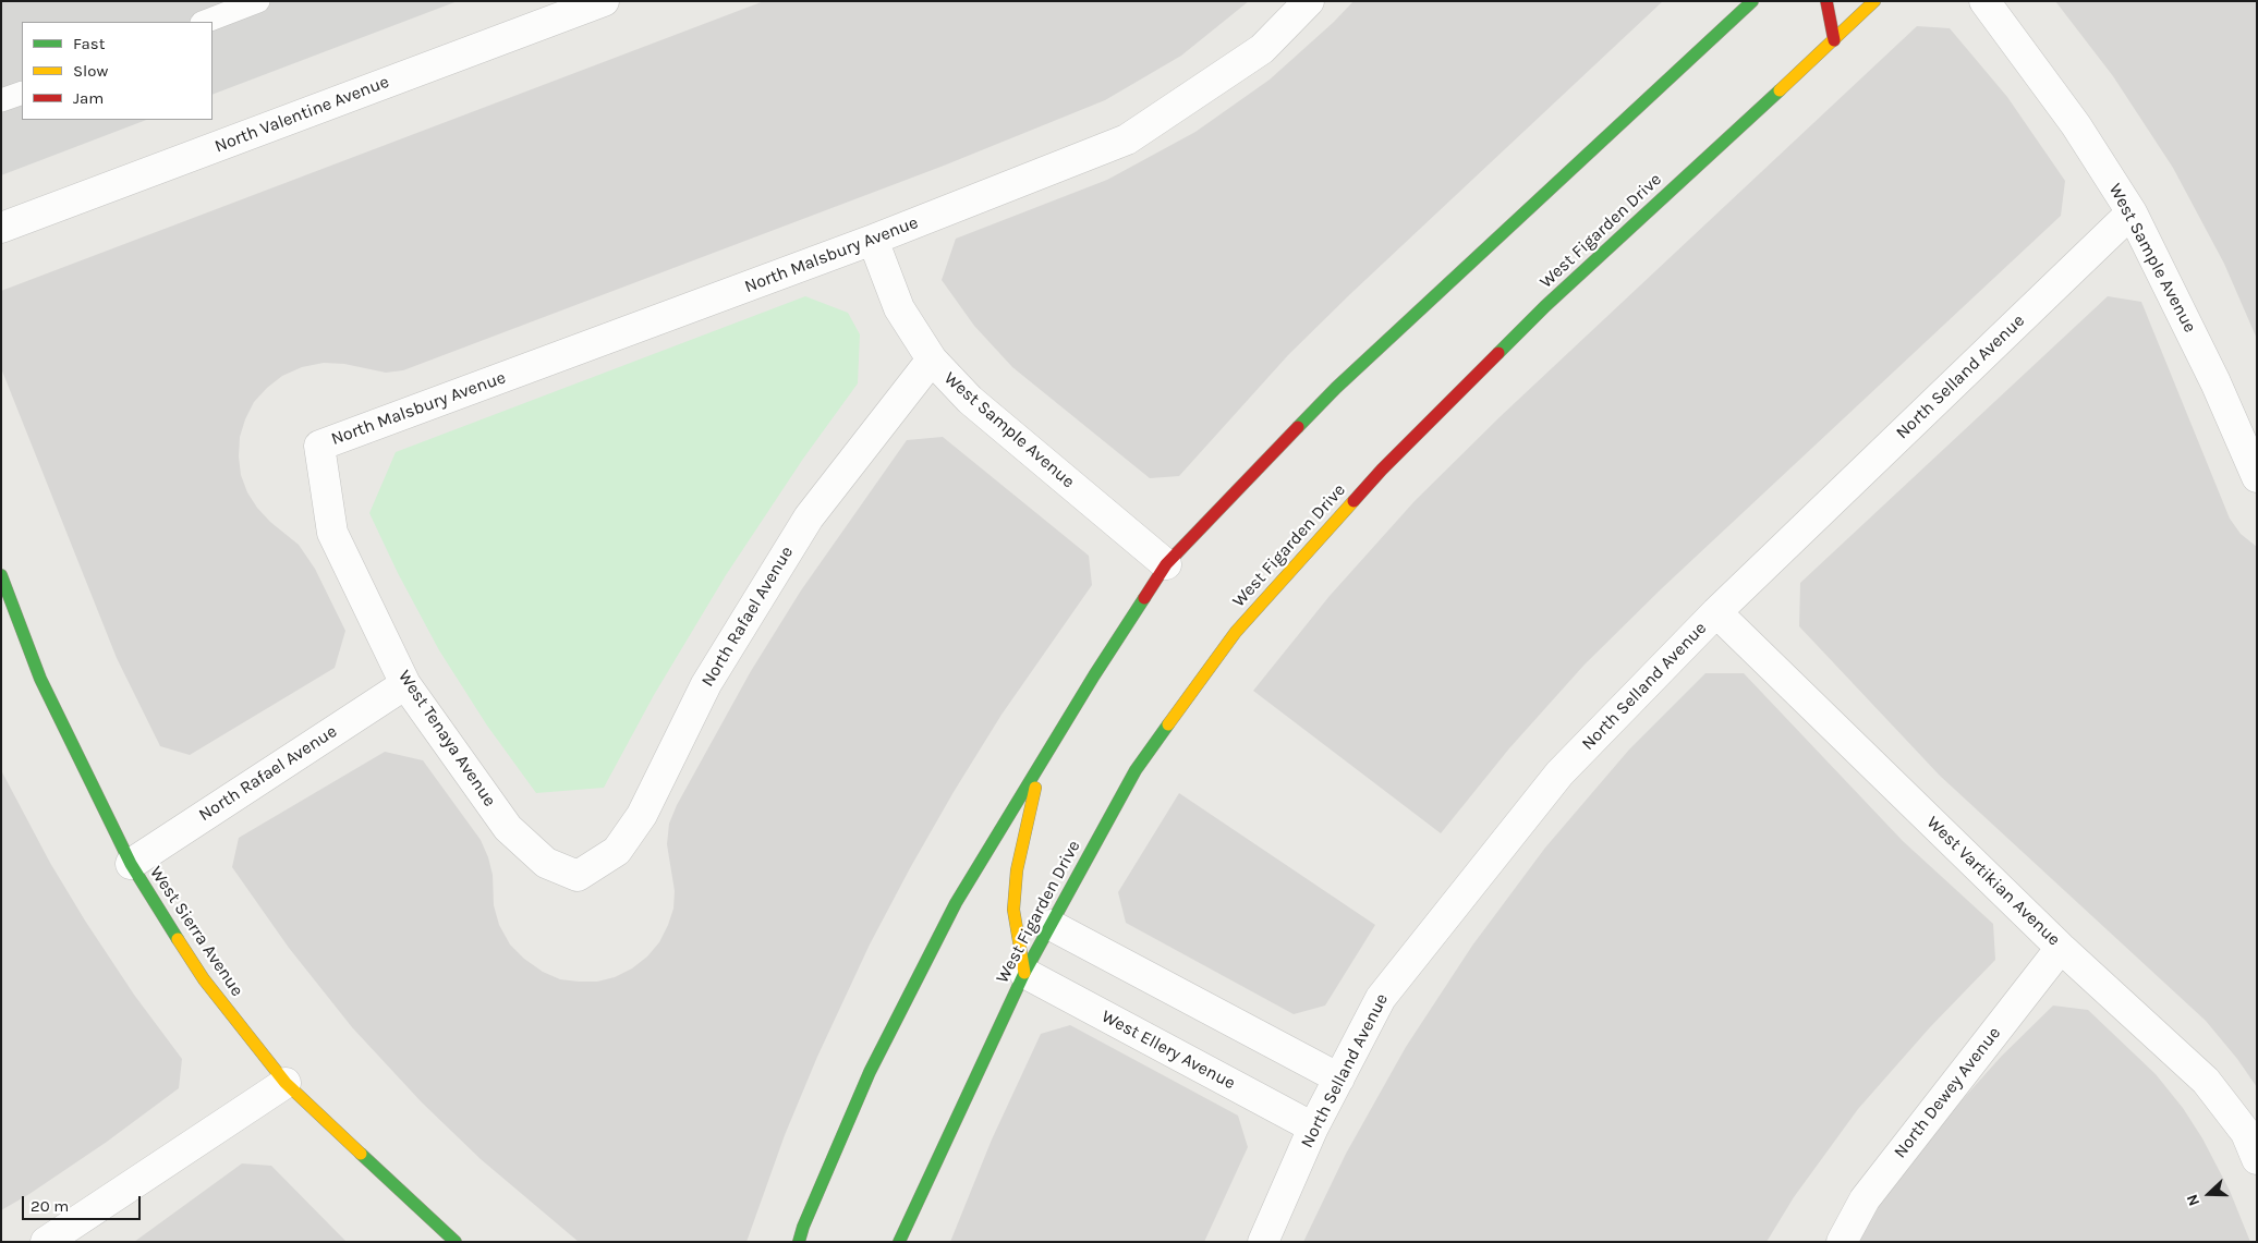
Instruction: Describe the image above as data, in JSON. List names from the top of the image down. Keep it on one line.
{"streets":{"main road":["West Figarden Drive","West Sierra Avenue"],"street":["North Valentine Avenue","North Malsbury Avenue","West Sample Avenue","North Selland Avenue","North Rafael Avenue","West Tenaya Avenue","West Vartikian Avenue","West Ellery Avenue","North Dewey Avenue"]},"crossings":[["West Figarden Drive","West Ellery Avenue"],["North Malsbury Avenue","West Sample Avenue"],["North Malsbury Avenue","West Tenaya Avenue"],["West Sample Avenue","North Selland Avenue"],["West Sample Avenue","North Rafael Avenue"],["North Selland Avenue","West Vartikian Avenue"],["North Selland Avenue","West Ellery Avenue"],["North Rafael Avenue","West Tenaya Avenue"],["North Rafael Avenue","West Sierra Avenue"],["West Vartikian Avenue","North Dewey Avenue"]],"legend":["Fast","Slow","Jam"],"scale_bar":"20 m","north":"left"}
